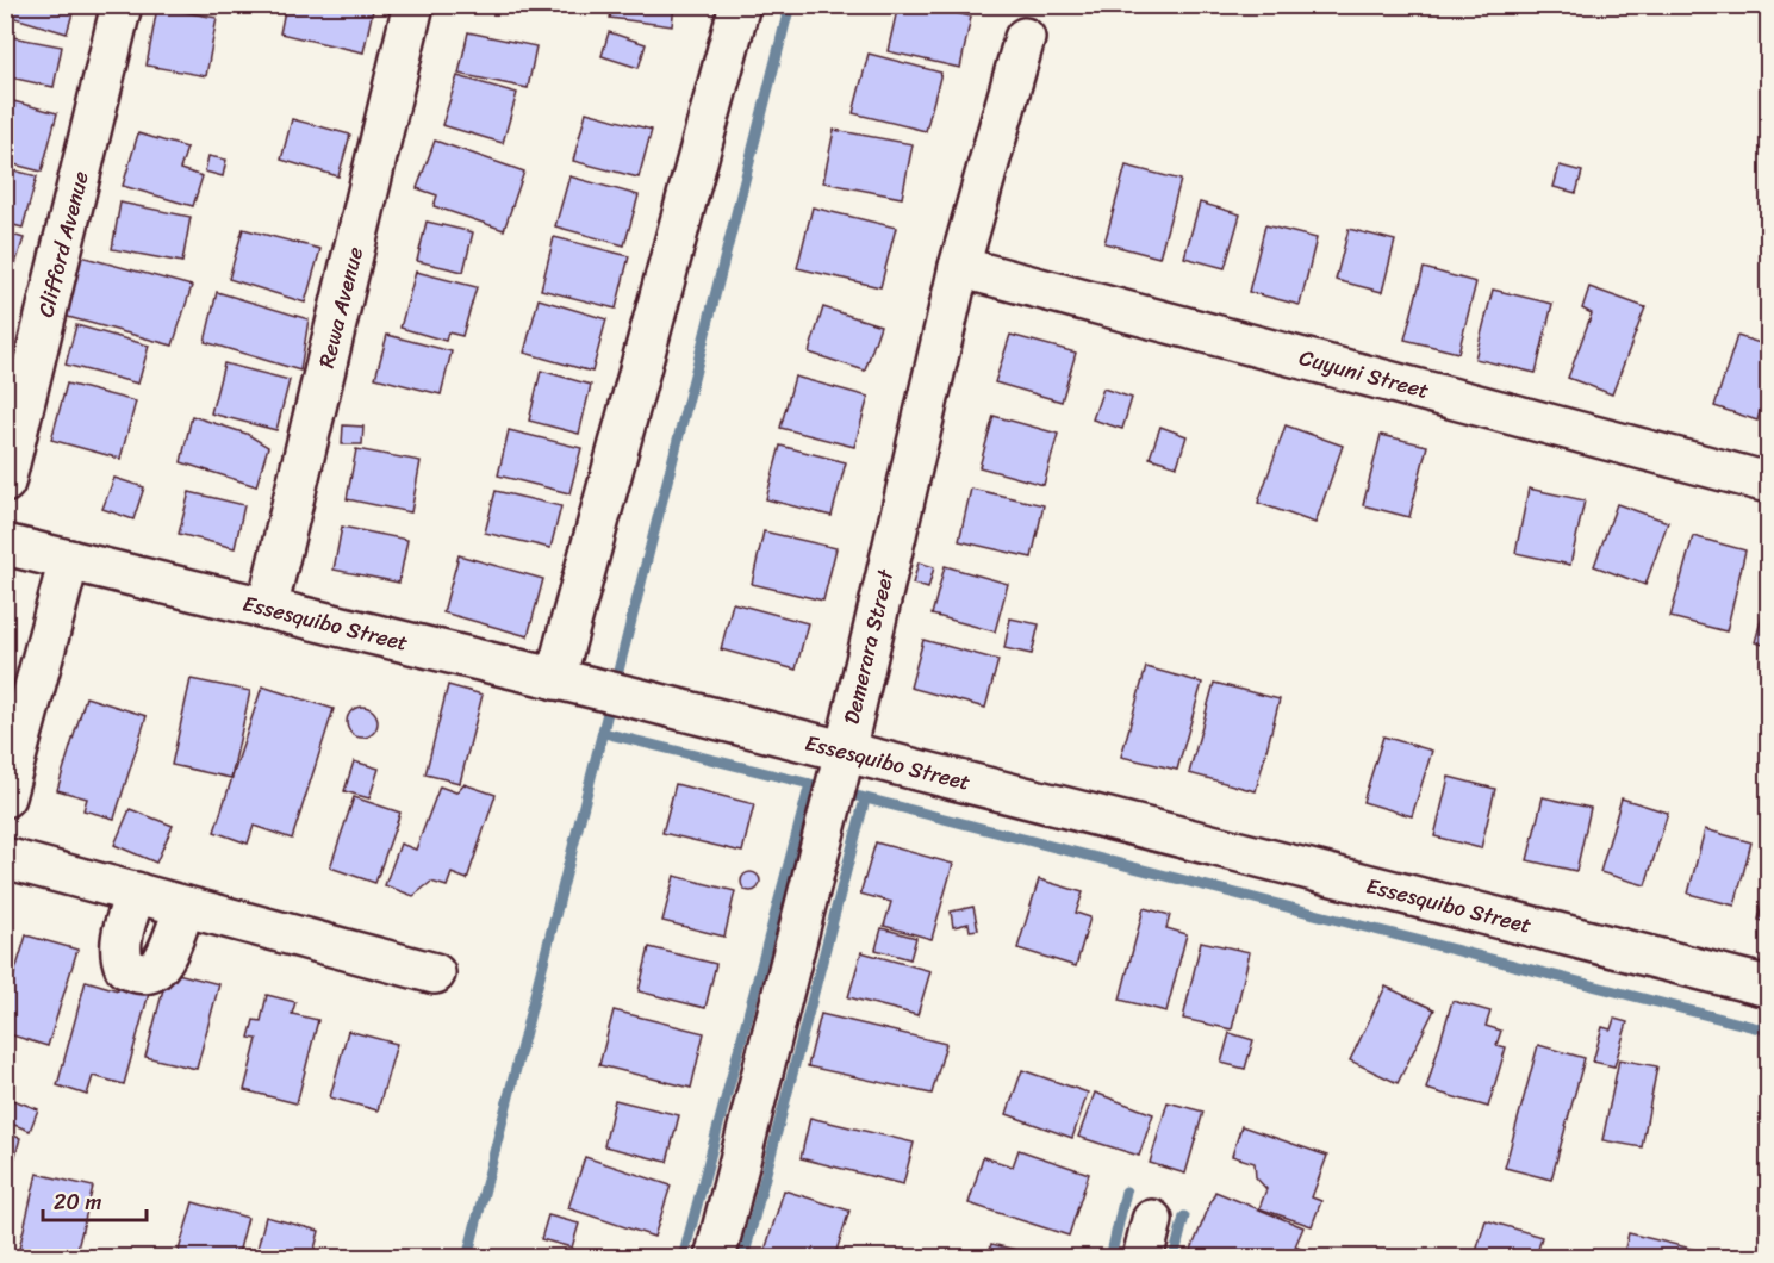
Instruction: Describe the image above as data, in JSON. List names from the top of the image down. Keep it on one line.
{"streets":{"street":["Clifford Avenue","Rewa Avenue","Cuyuni Street","Essesquibo Street","Demerara Street"]},"crossings":[["Rewa Avenue","Essesquibo Street"],["Cuyuni Street","Demerara Street"],["Essesquibo Street","Demerara Street"]],"scale_bar":"20 m"}
